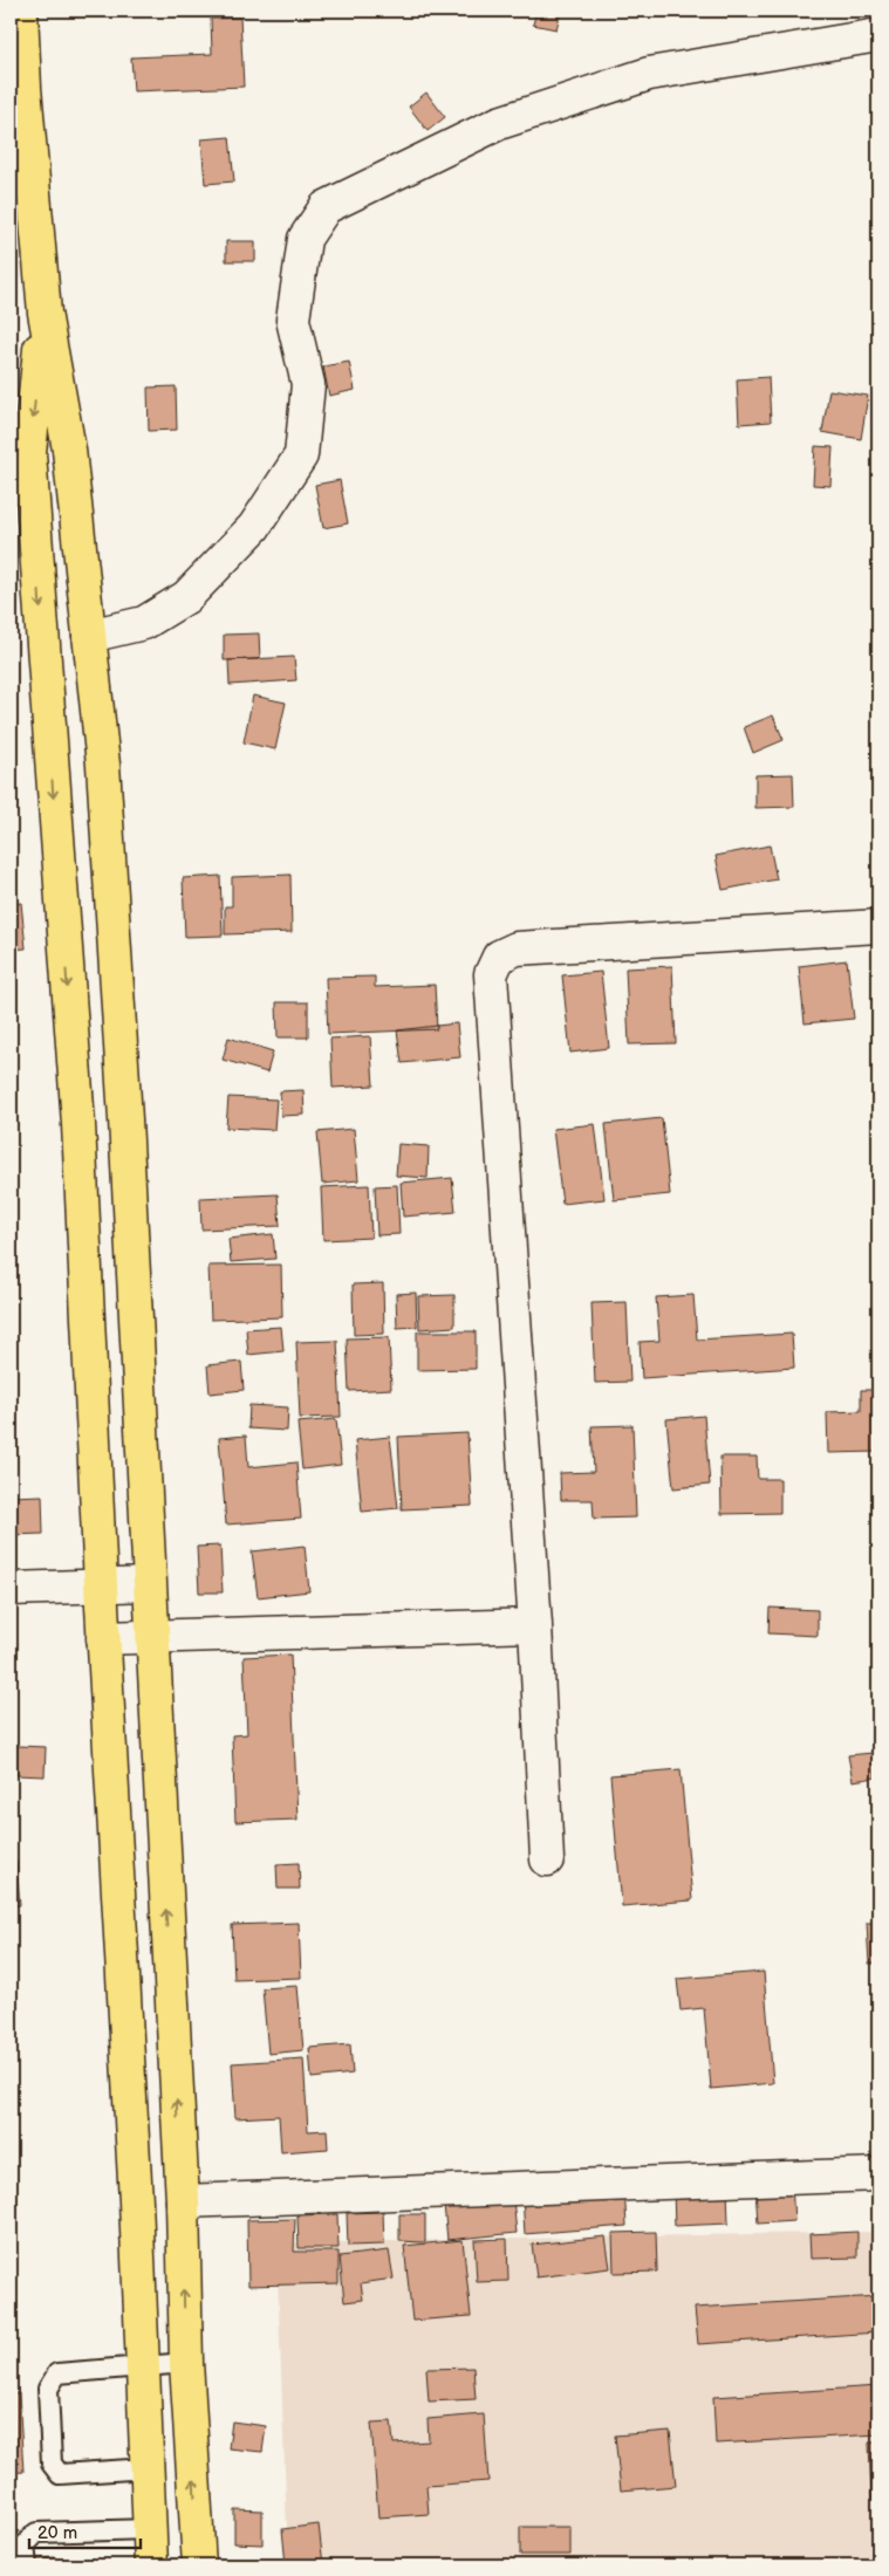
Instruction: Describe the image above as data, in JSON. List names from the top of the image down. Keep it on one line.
{"scale_bar":"20 m"}
